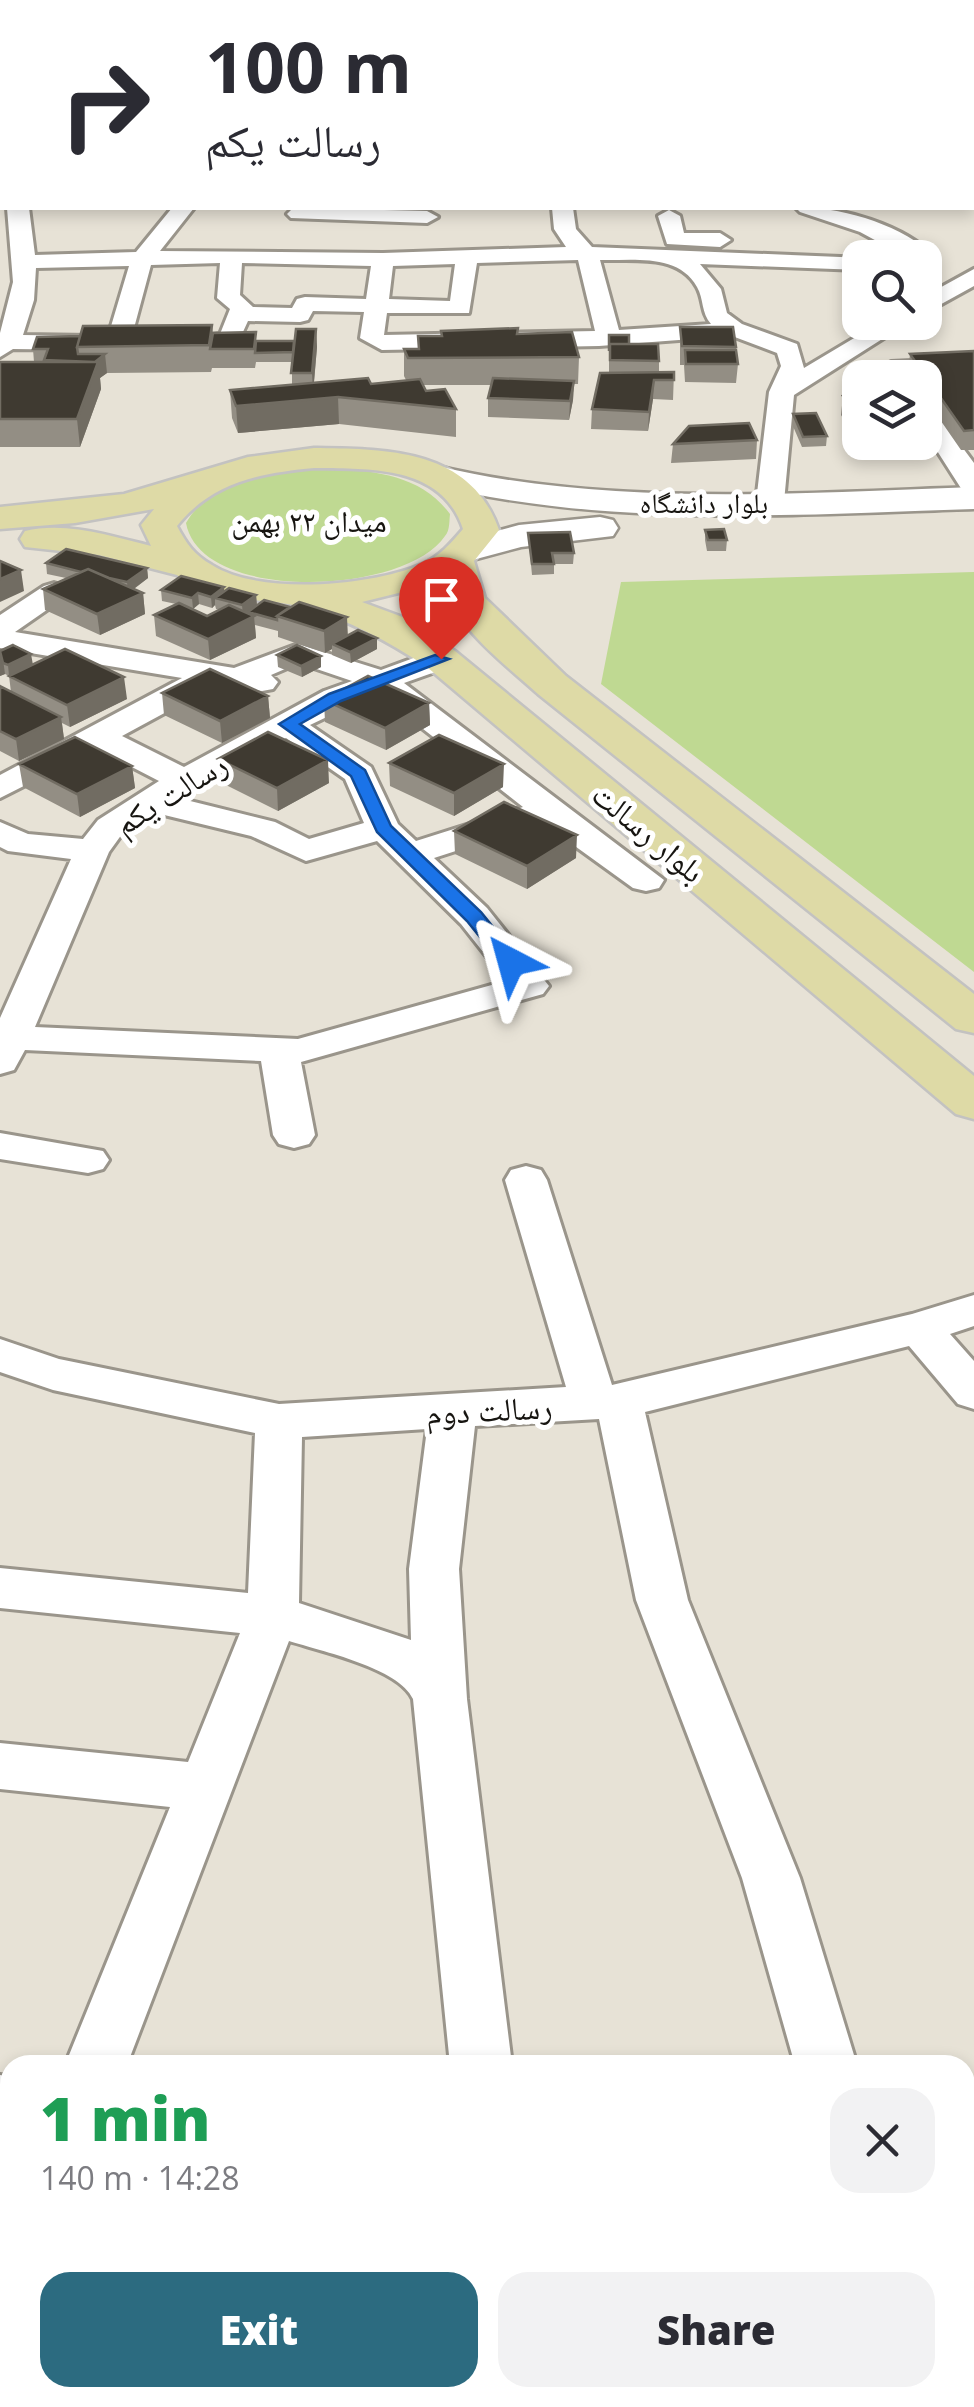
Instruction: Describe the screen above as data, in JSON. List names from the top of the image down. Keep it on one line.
{"streets":{"main road":["بلوار دانشگاه","بلوار رسالت"],"street":["رسالت یکم","رسالت دوم"]},"crossings":[["بلوار دانشگاه","بلوار رسالت"],["رسالت یکم","بلوار رسالت"]],"districts":["میدان ۲۲ بهمن"],"page":{"turn":["100 m","رسالت یکم"],"heading":["1 min","140 m · 14:28"],"buttons":["Exit","Share"]}}
